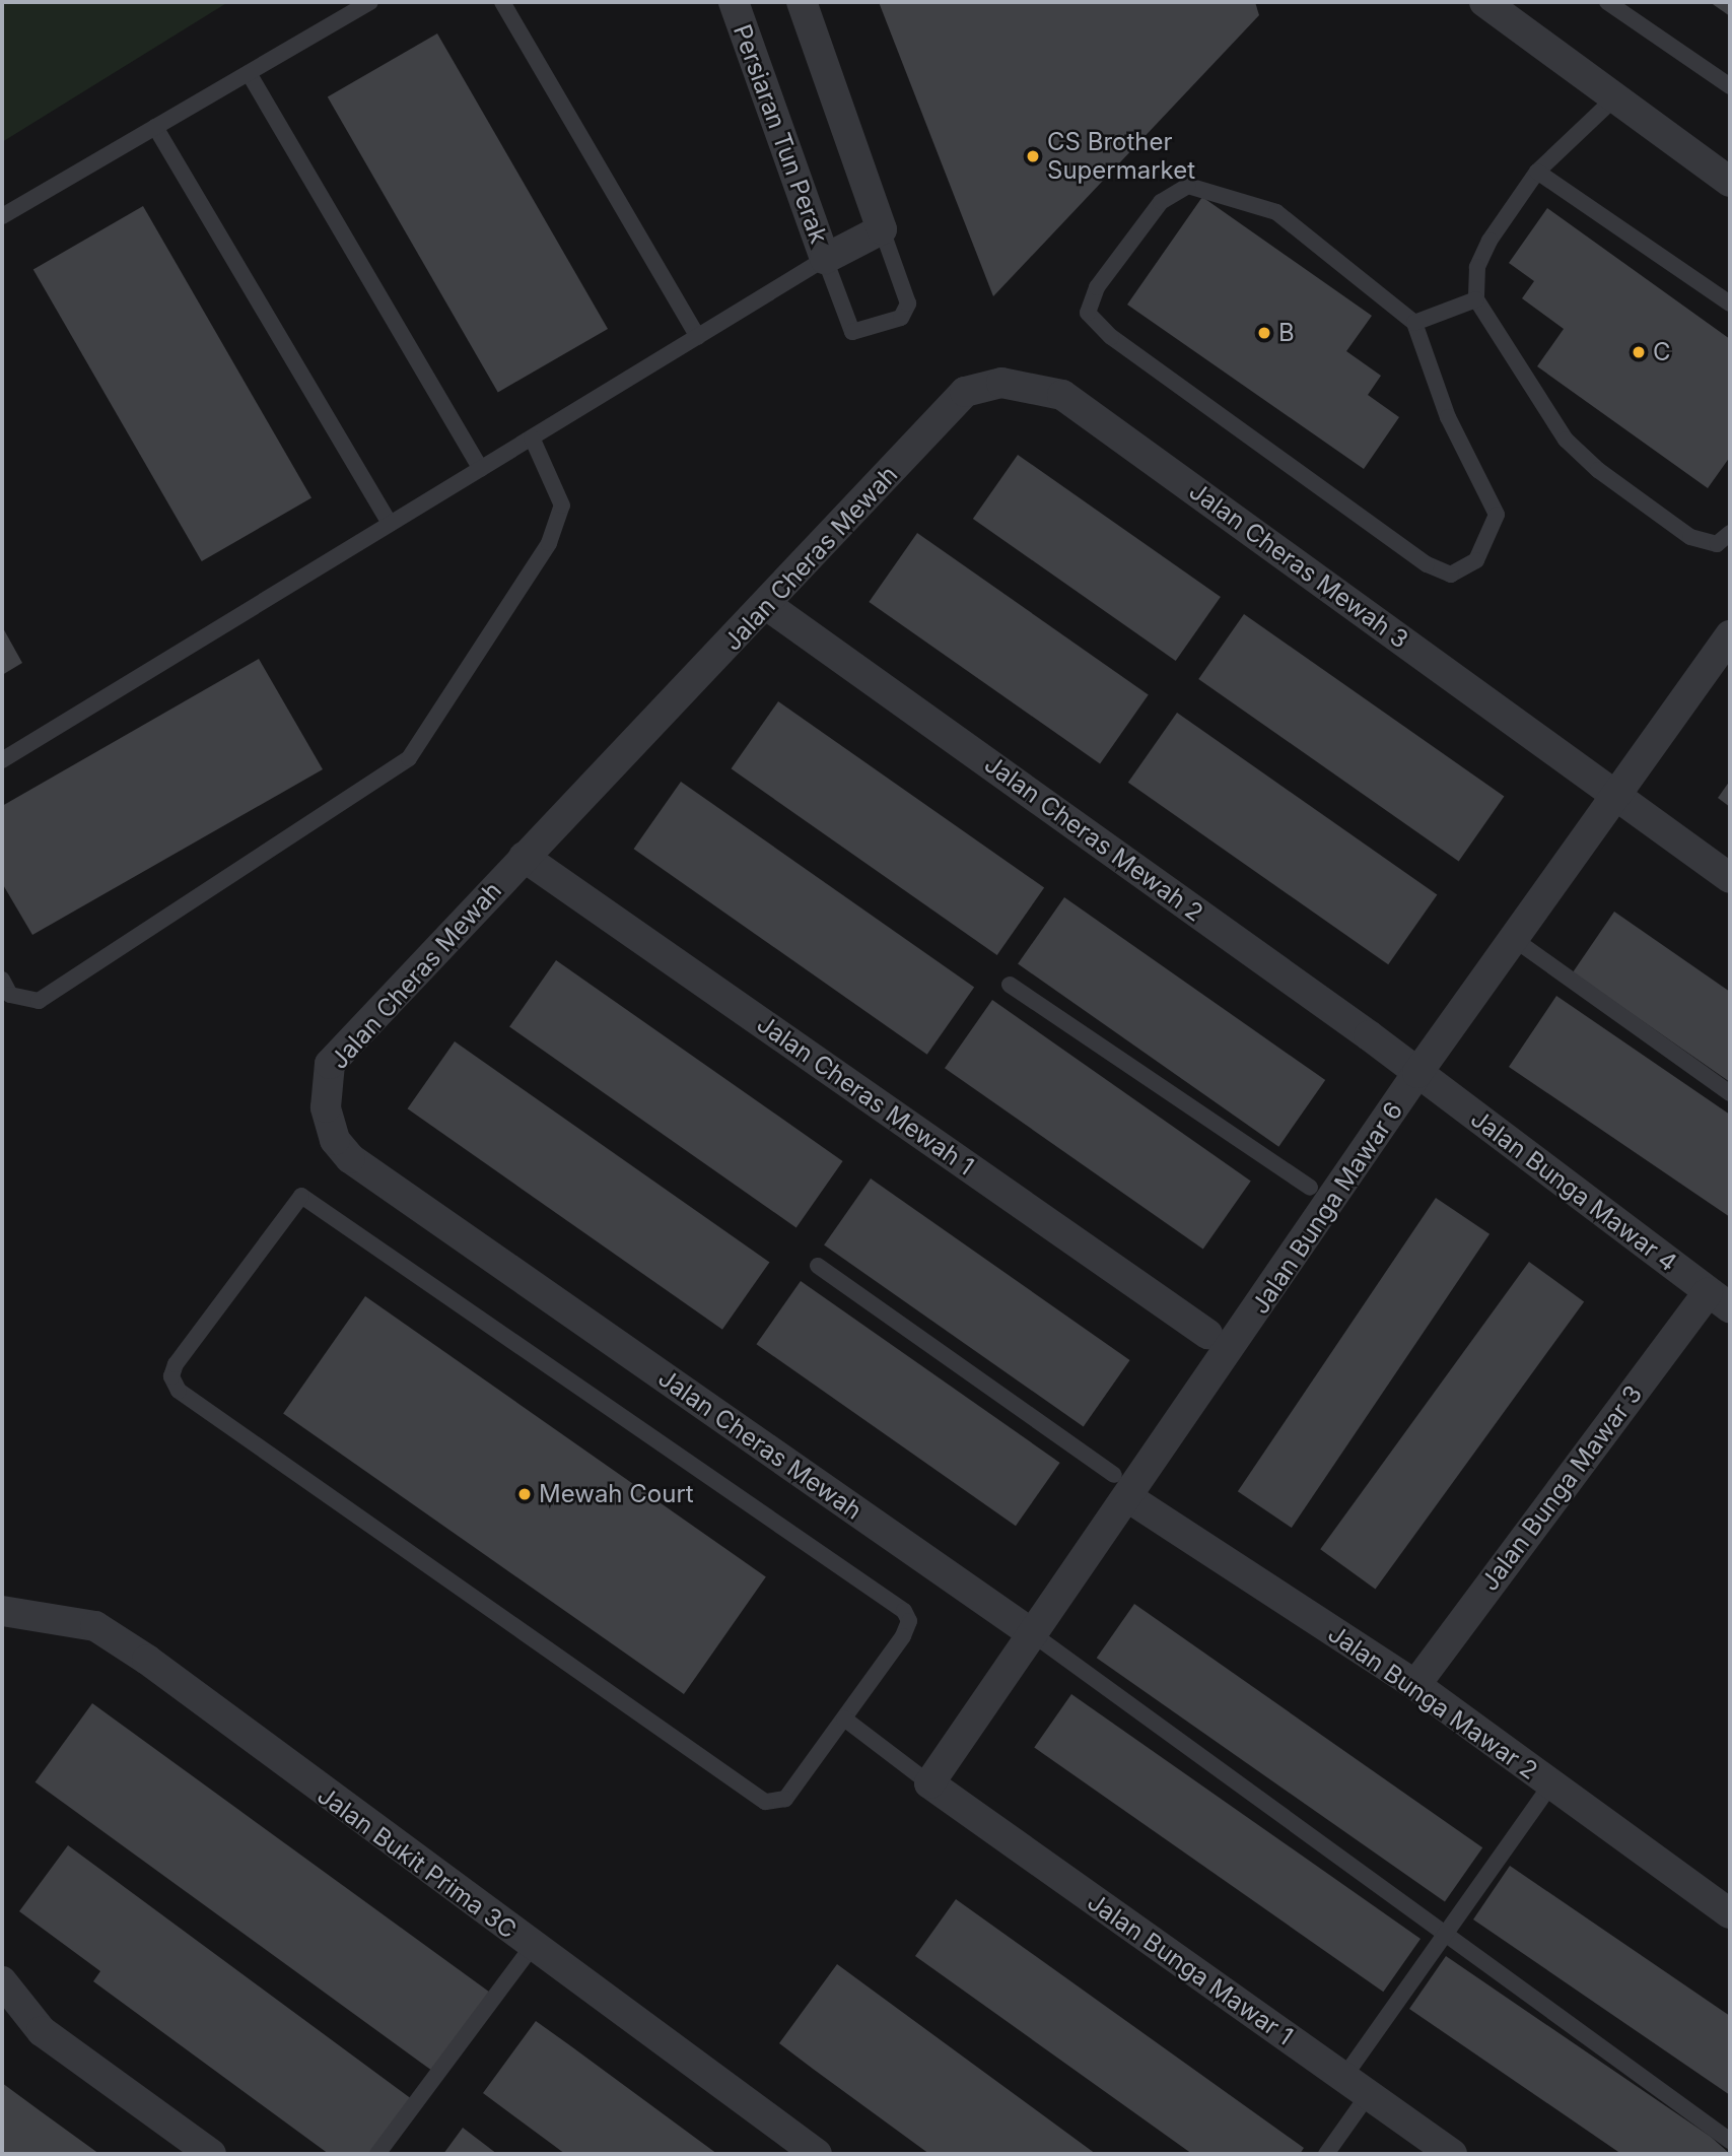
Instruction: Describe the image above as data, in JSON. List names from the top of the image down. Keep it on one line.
{"streets":{"street":["Persiaran Tun Perak","Jalan Cheras Mewah","Jalan Cheras Mewah 3","Jalan Cheras Mewah 2","Jalan Cheras Mewah 1","Jalan Bunga Mawar 4","Jalan Bunga Mawar 6","Jalan Bunga Mawar 3","Jalan Bunga Mawar 2","Jalan Bukit Prima 3C","Jalan Bunga Mawar 1"]},"crossings":[["Jalan Cheras Mewah","Jalan Cheras Mewah 3"],["Jalan Cheras Mewah","Jalan Cheras Mewah 2"],["Jalan Cheras Mewah","Jalan Cheras Mewah 1"],["Jalan Cheras Mewah","Jalan Bunga Mawar 6"],["Jalan Cheras Mewah 3","Jalan Bunga Mawar 6"],["Jalan Cheras Mewah 2","Jalan Bunga Mawar 4"],["Jalan Cheras Mewah 2","Jalan Bunga Mawar 6"],["Jalan Bunga Mawar 4","Jalan Bunga Mawar 6"],["Jalan Bunga Mawar 4","Jalan Bunga Mawar 3"],["Jalan Bunga Mawar 6","Jalan Bunga Mawar 2"],["Jalan Bunga Mawar 6","Jalan Bunga Mawar 1"],["Jalan Bunga Mawar 3","Jalan Bunga Mawar 2"]],"places":["CS Brother Supermarket","B","C","Mewah Court"]}
